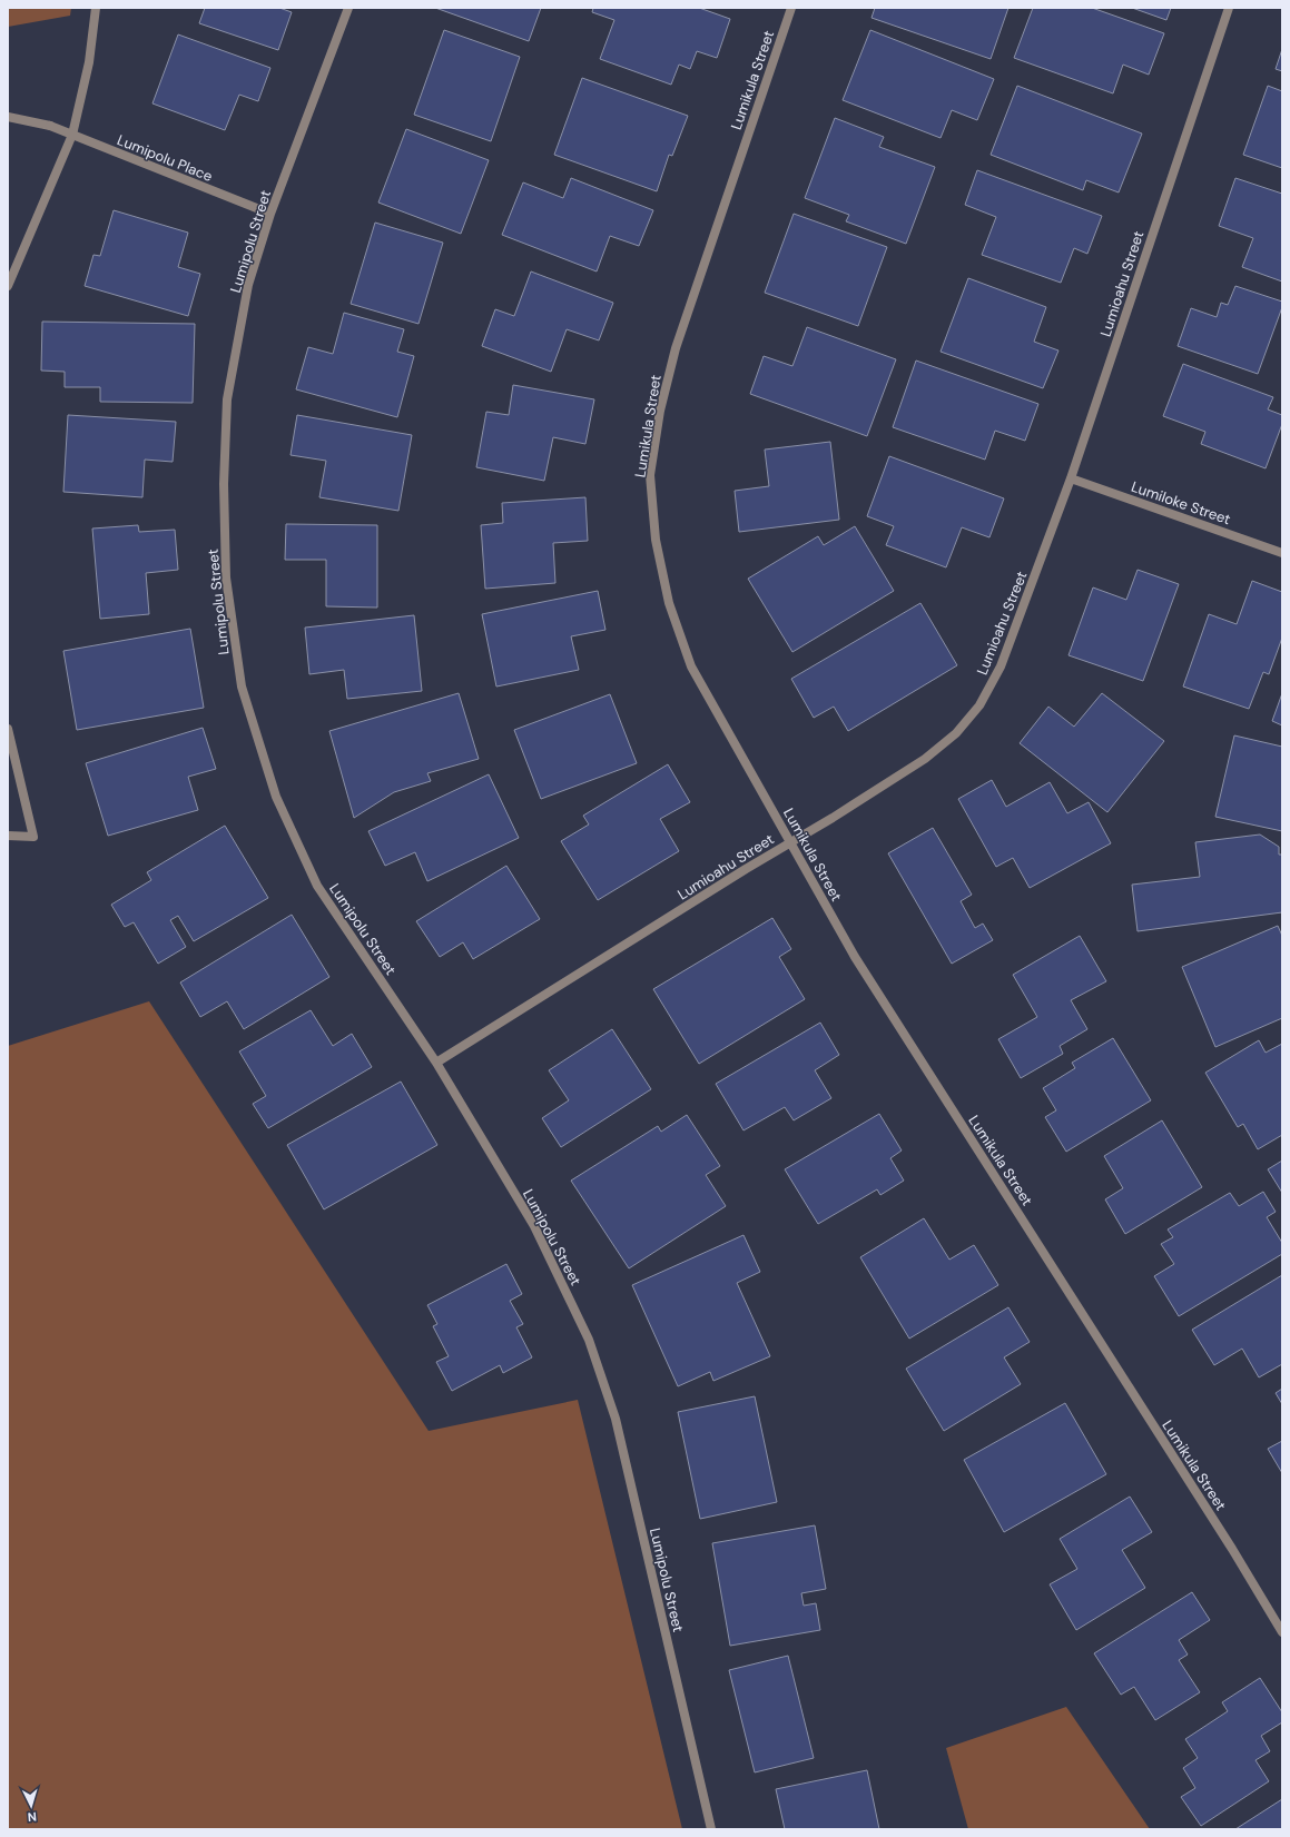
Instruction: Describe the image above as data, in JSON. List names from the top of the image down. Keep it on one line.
{"streets":{"street":["Lumikula Street","Lumipolu Place","Lumipolu Street","Lumioahu Street","Lumiloke Street"]},"crossings":[["Lumikula Street","Lumioahu Street"],["Lumipolu Place","Lumipolu Street"],["Lumipolu Street","Lumioahu Street"],["Lumioahu Street","Lumiloke Street"]],"north":"bottom"}
